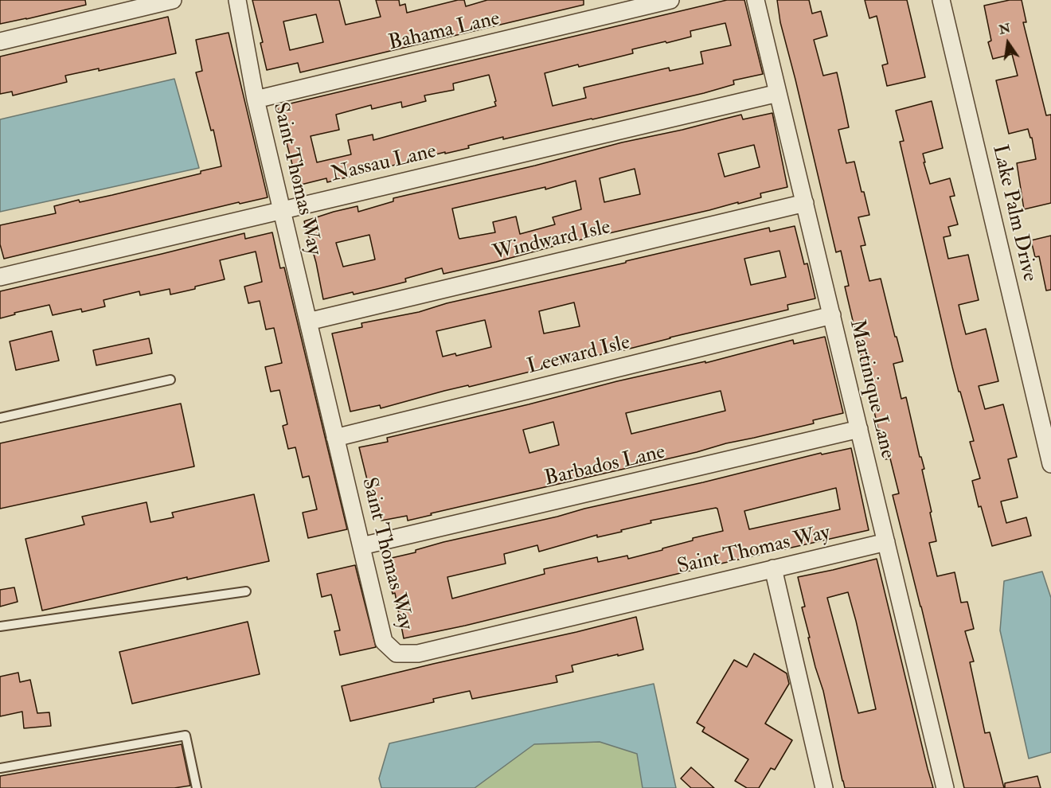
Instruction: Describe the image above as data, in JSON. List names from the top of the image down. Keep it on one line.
{"streets":{"street":["Bahama Lane","Nassau Lane","Saint Thomas Way","Lake Palm Drive","Windward Isle","Leeward Isle","Martinique Lane","Barbados Lane"]},"crossings":[["Bahama Lane","Saint Thomas Way"],["Nassau Lane","Saint Thomas Way"],["Nassau Lane","Martinique Lane"],["Saint Thomas Way","Windward Isle"],["Saint Thomas Way","Leeward Isle"],["Saint Thomas Way","Martinique Lane"],["Saint Thomas Way","Barbados Lane"],["Windward Isle","Martinique Lane"],["Leeward Isle","Martinique Lane"],["Martinique Lane","Barbados Lane"]],"north":"top"}
